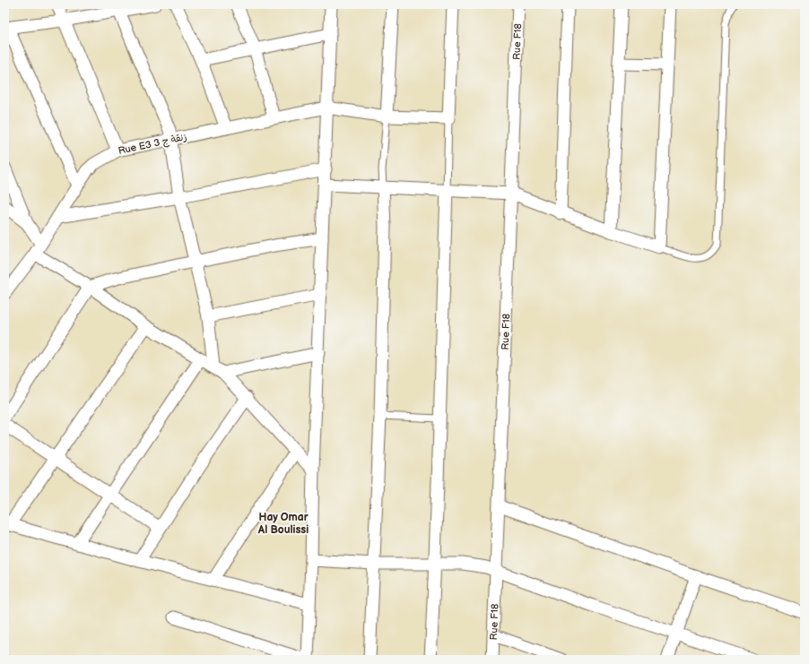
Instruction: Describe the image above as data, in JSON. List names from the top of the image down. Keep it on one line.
{"streets":{"street":["Rue F18","Rue E3 زنقة ج 3"]},"districts":["Hay Omar Al Boulissi"]}
